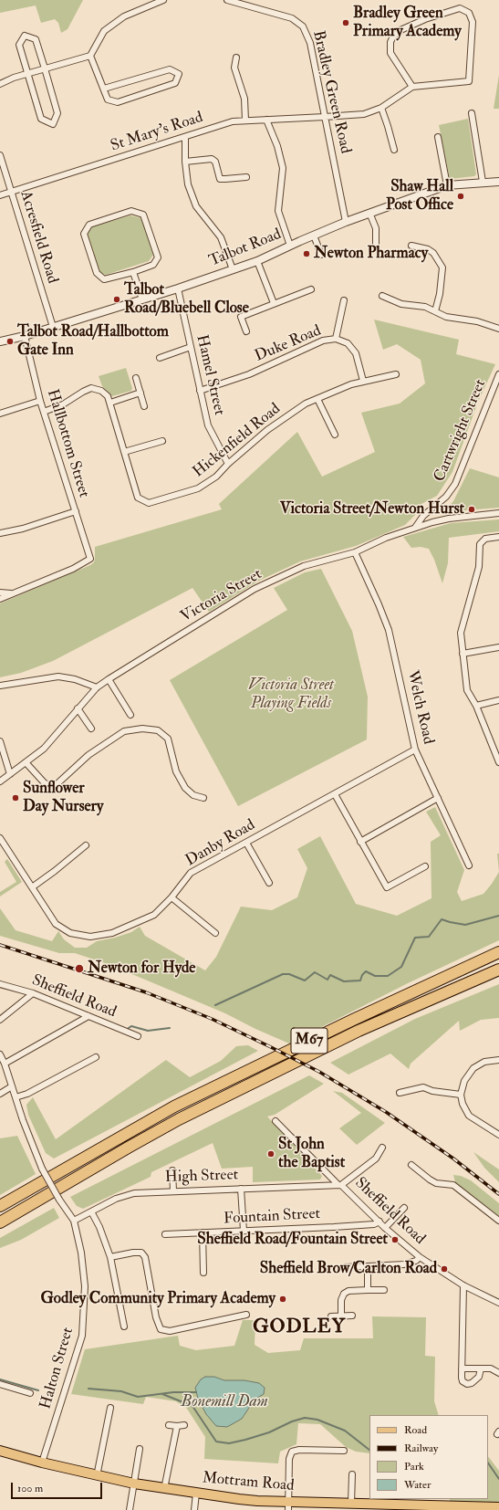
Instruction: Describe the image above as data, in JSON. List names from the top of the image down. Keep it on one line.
{"streets":{"highway":["M67"],"main road":["Mottram Road"],"street":["Bradley Green Road","St Mary's Road","Acresfield Road","Talbot Road","Duke Road","Hamel Street","Cartwright Street","Hickenfield Road","Hallbottom Street","Victoria Street","Welch Road","Danby Road","Sheffield Road","High Street","Fountain Street","Halton Street"]},"crossings":[["Bradley Green Road","St Mary's Road"],["Bradley Green Road","Talbot Road"],["St Mary's Road","Acresfield Road"],["Acresfield Road","Talbot Road"],["Talbot Road","Hamel Street"],["Talbot Road","Hallbottom Street"],["Duke Road","Hamel Street"],["Duke Road","Hickenfield Road"],["Hamel Street","Hickenfield Road"],["Cartwright Street","Victoria Street"],["Hickenfield Road","Hallbottom Street"],["Victoria Street","Welch Road"],["Welch Road","Danby Road"],["Sheffield Road","High Street"],["Sheffield Road","Fountain Street"],["High Street","Halton Street"],["Halton Street","Mottram Road"]],"districts":["GODLEY"],"water":["Bonemill Dam"],"parks":["Victoria Street Playing Fields"],"places":["Bradley Green Primary Academy","Shaw Hall Post Office","Newton Pharmacy","Talbot Road/Bluebell Close","Talbot Road/Hallbottom Gate Inn","Victoria Street/Newton Hurst","Sunflower Day Nursery","Newton for Hyde","St John the Baptist","Sheffield Road/Fountain Street","Sheffield Brow/Carlton Road","Godley Community Primary Academy"],"legend":["Road","Railway","Park","Water"],"scale_bar":"100 m"}
